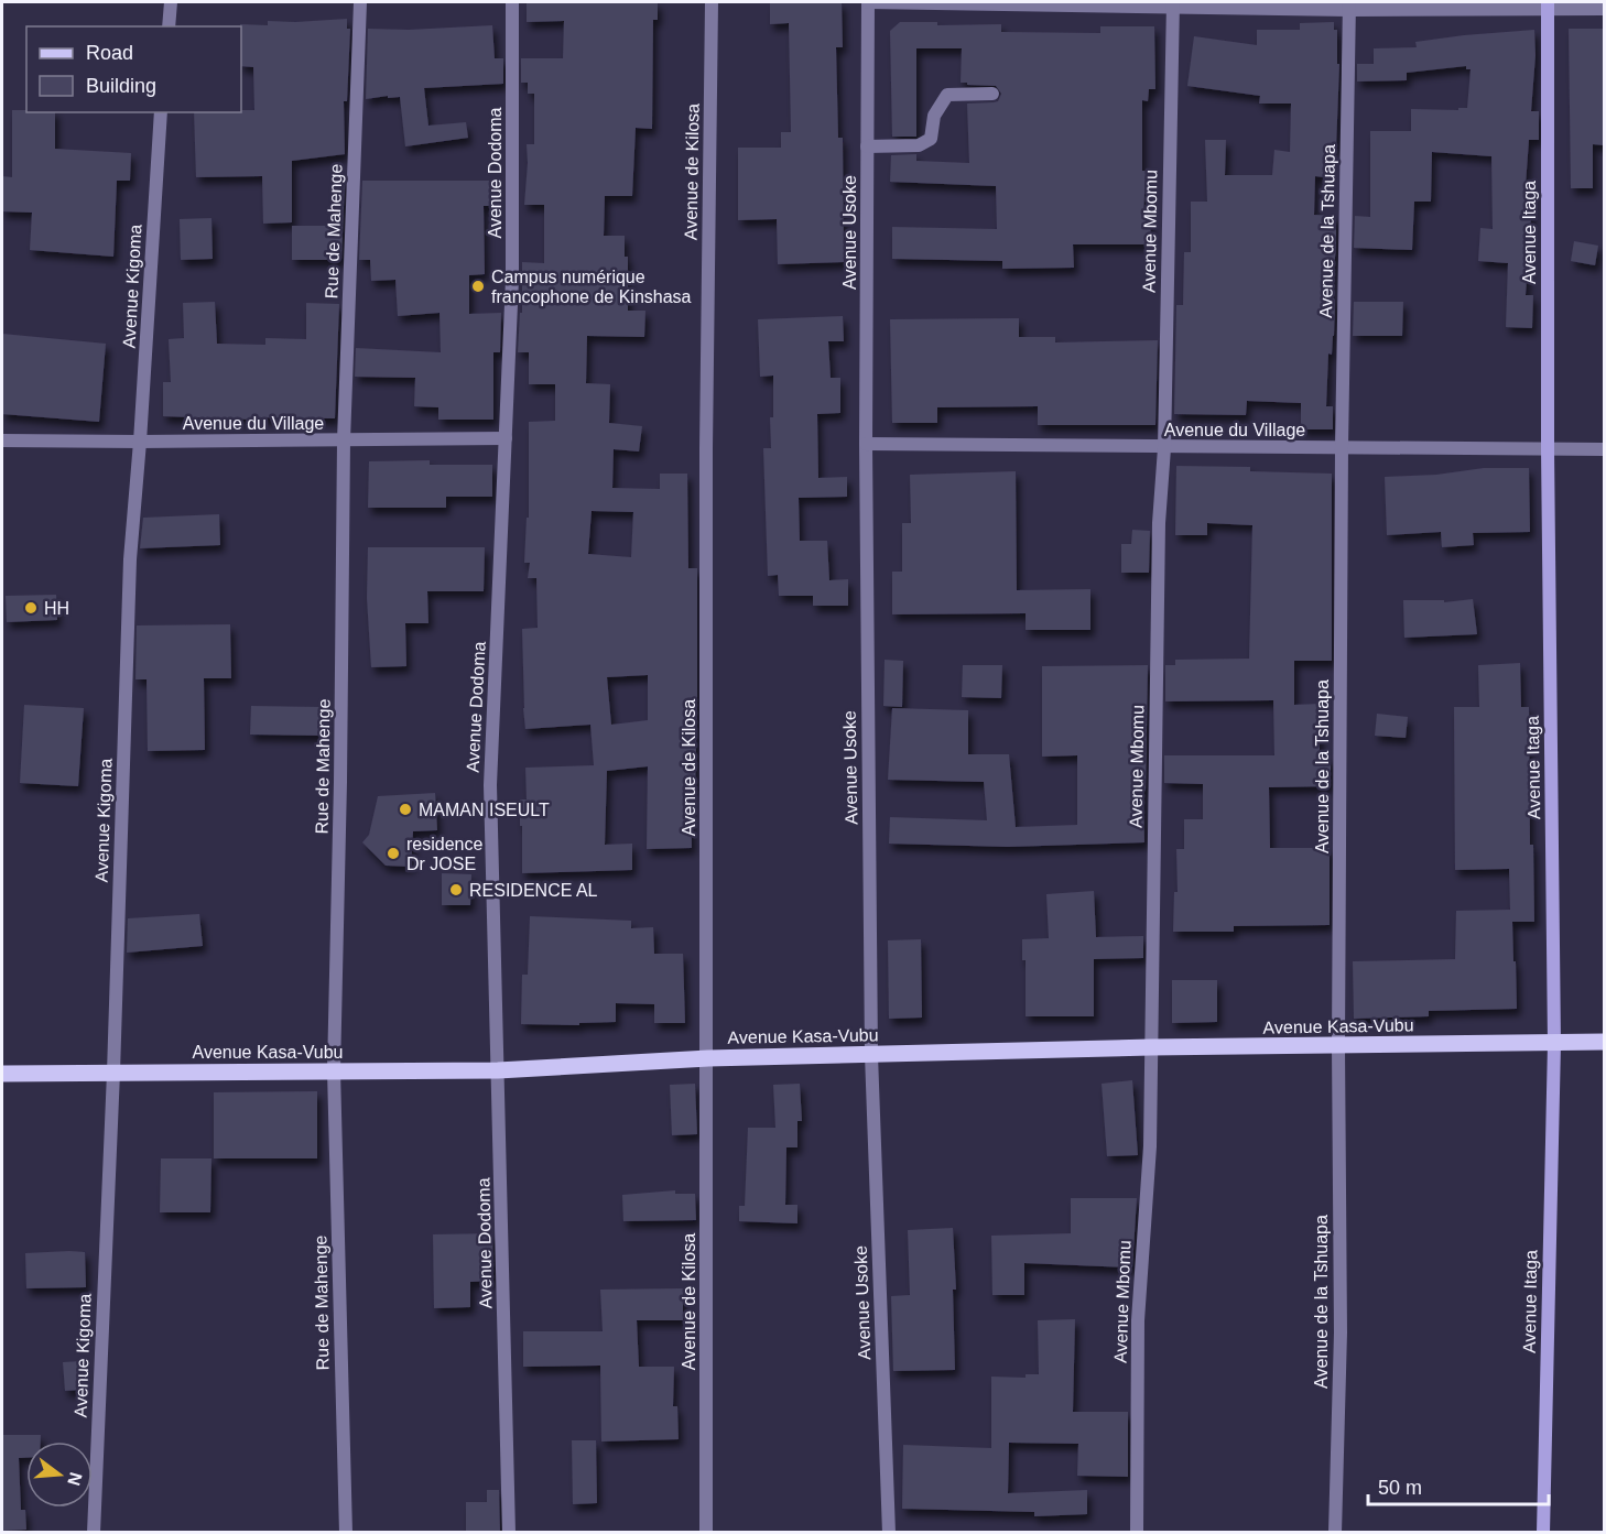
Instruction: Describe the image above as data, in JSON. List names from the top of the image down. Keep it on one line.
{"streets":{"main road":["Avenue Kasa-Vubu"],"street":["Avenue de Kilosa","Avenue Dodoma","Rue de Mahenge","Avenue Mbomu","Avenue de la Tshuapa","Avenue Usoke","Avenue Itaga","Avenue Kigoma","Avenue du Village"]},"crossings":[["Avenue de Kilosa","Avenue Kasa-Vubu"],["Avenue Dodoma","Avenue du Village"],["Avenue Dodoma","Avenue Kasa-Vubu"],["Rue de Mahenge","Avenue du Village"],["Rue de Mahenge","Avenue Kasa-Vubu"],["Avenue Mbomu","Avenue du Village"],["Avenue Mbomu","Avenue Kasa-Vubu"],["Avenue de la Tshuapa","Avenue du Village"],["Avenue de la Tshuapa","Avenue Kasa-Vubu"],["Avenue Usoke","Avenue du Village"],["Avenue Usoke","Avenue Kasa-Vubu"],["Avenue Itaga","Avenue du Village"],["Avenue Itaga","Avenue Kasa-Vubu"],["Avenue Kigoma","Avenue du Village"],["Avenue Kigoma","Avenue Kasa-Vubu"]],"places":["Campus numérique francophone de Kinshasa","HH","MAMAN ISEULT","residence Dr JOSE","RESIDENCE AL"],"legend":["Road","Building"],"scale_bar":"50 m","north":"right"}
